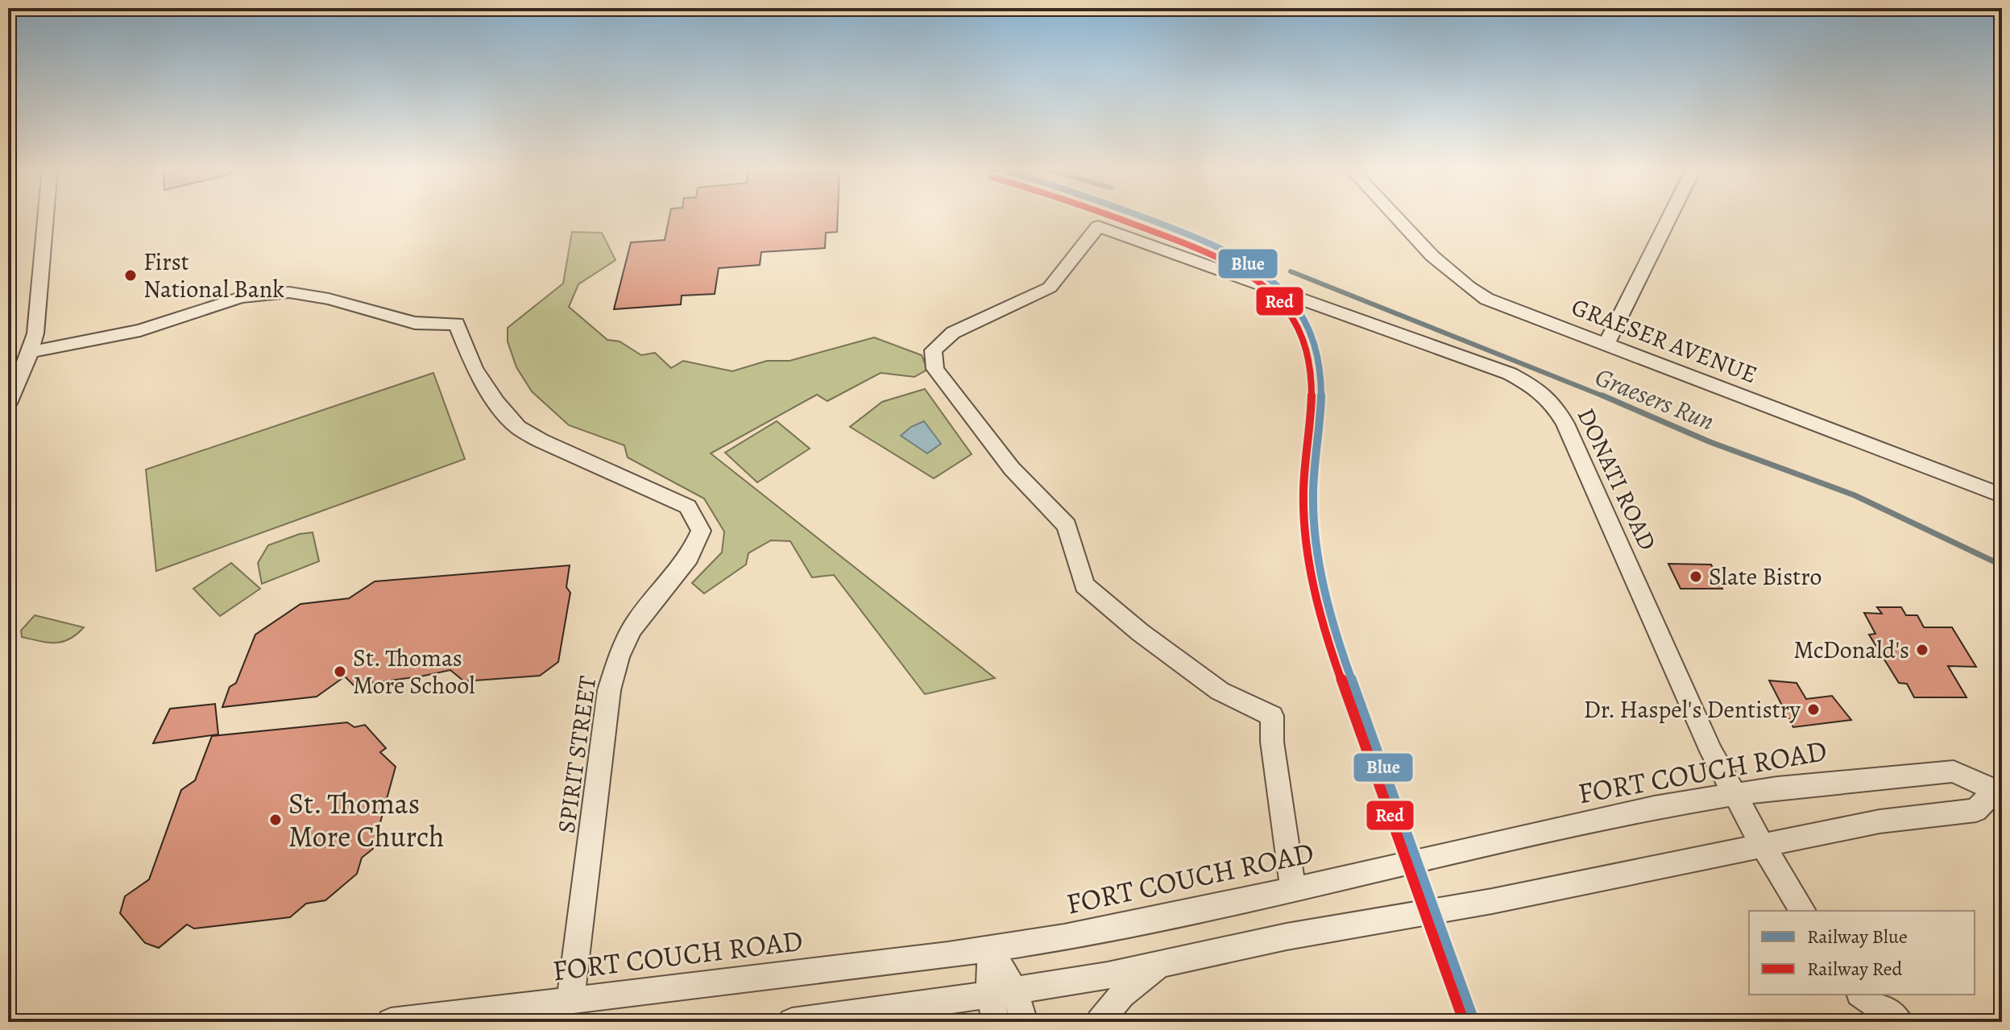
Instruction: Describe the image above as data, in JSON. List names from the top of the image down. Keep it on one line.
{"streets":{"street":["GRAESER AVENUE","DONATI ROAD","SPIRIT STREET","FORT COUCH ROAD"]},"crossings":[["DONATI ROAD","FORT COUCH ROAD"],["SPIRIT STREET","FORT COUCH ROAD"]],"water":["Graesers Run"],"places":["First National Bank","Slate Bistro","McDonald's","St. Thomas More School","Dr. Haspel's Dentistry","St. Thomas More Church"],"lines":["rail line Blue","rail line Red"],"legend":["Railway Blue","Railway Red"]}
